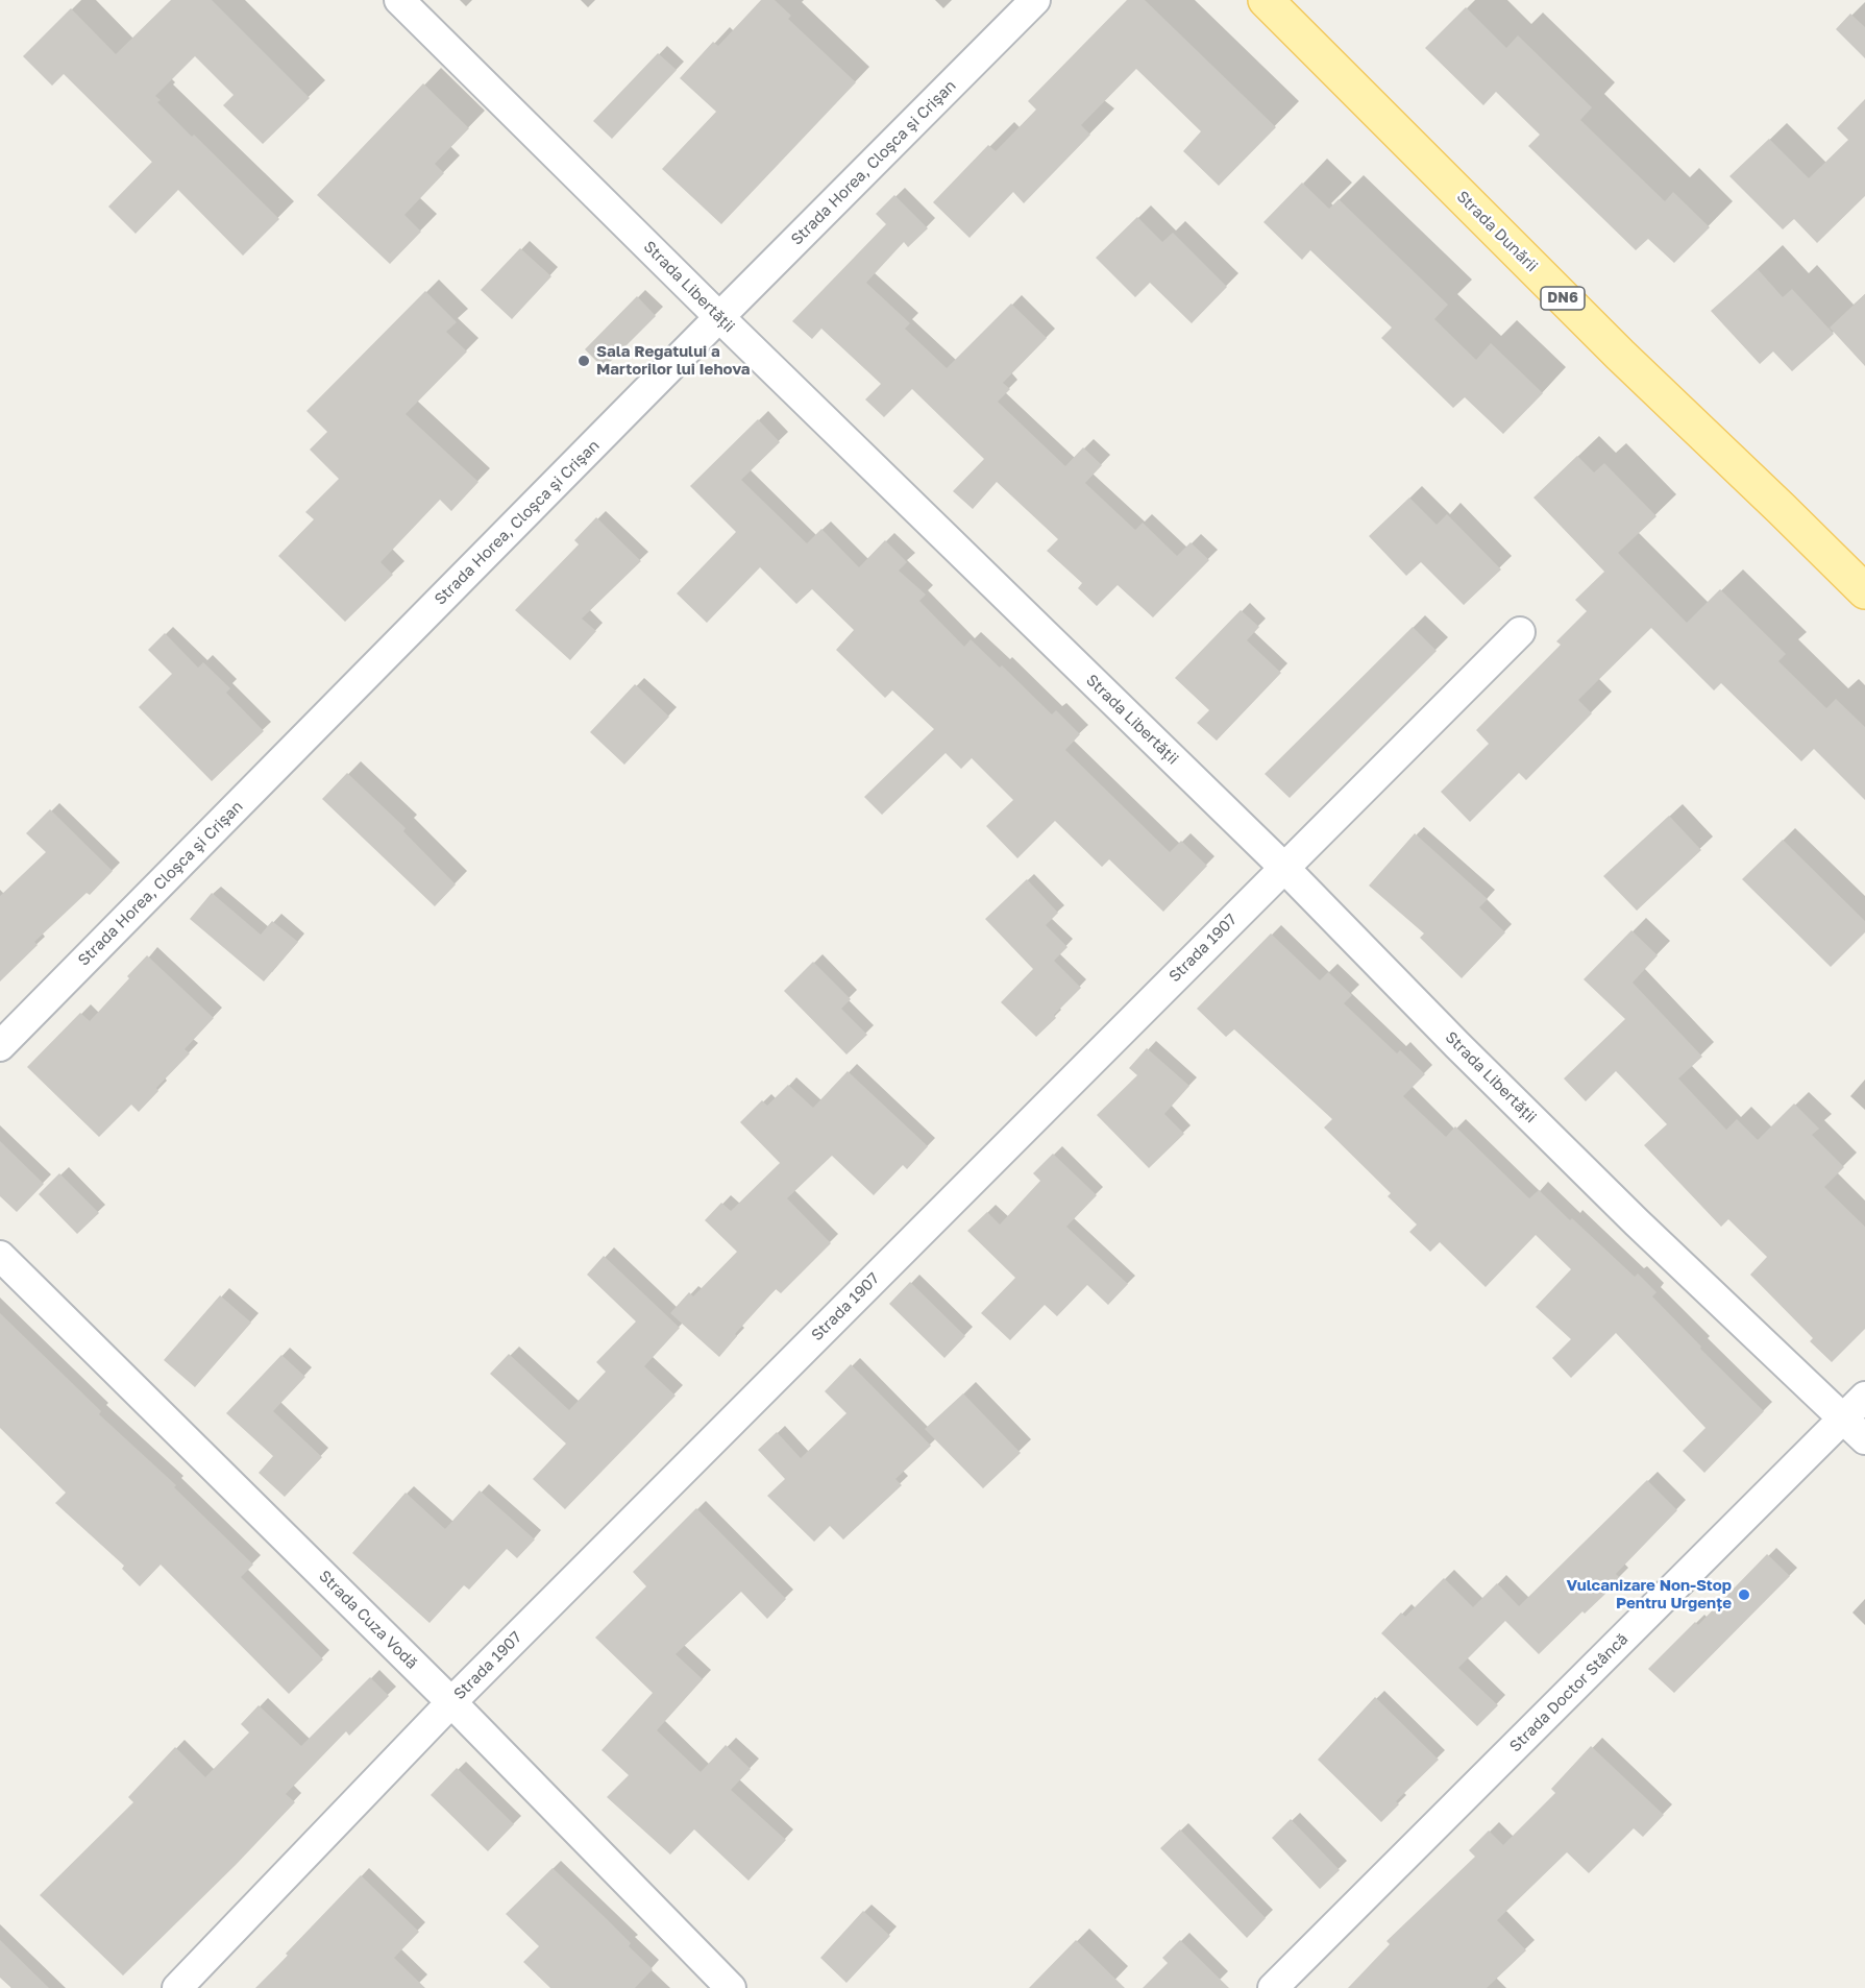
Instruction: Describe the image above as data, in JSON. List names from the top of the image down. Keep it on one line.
{"streets":{"main road":["Strada Dunării","DN6"],"street":["Strada Horea, Cloşca şi Crişan","Strada Libertății","Strada 1907","Strada Cuza Vodă","Strada Doctor Stâncă"]},"crossings":[["Strada Horea, Cloşca şi Crişan","Strada Libertății"],["Strada Libertății","Strada 1907"],["Strada Libertății","Strada Doctor Stâncă"],["Strada 1907","Strada Cuza Vodă"]],"places":["Sala Regatului a Martorilor lui Iehova","Vulcanizare Non-Stop Pentru Urgențe"]}
